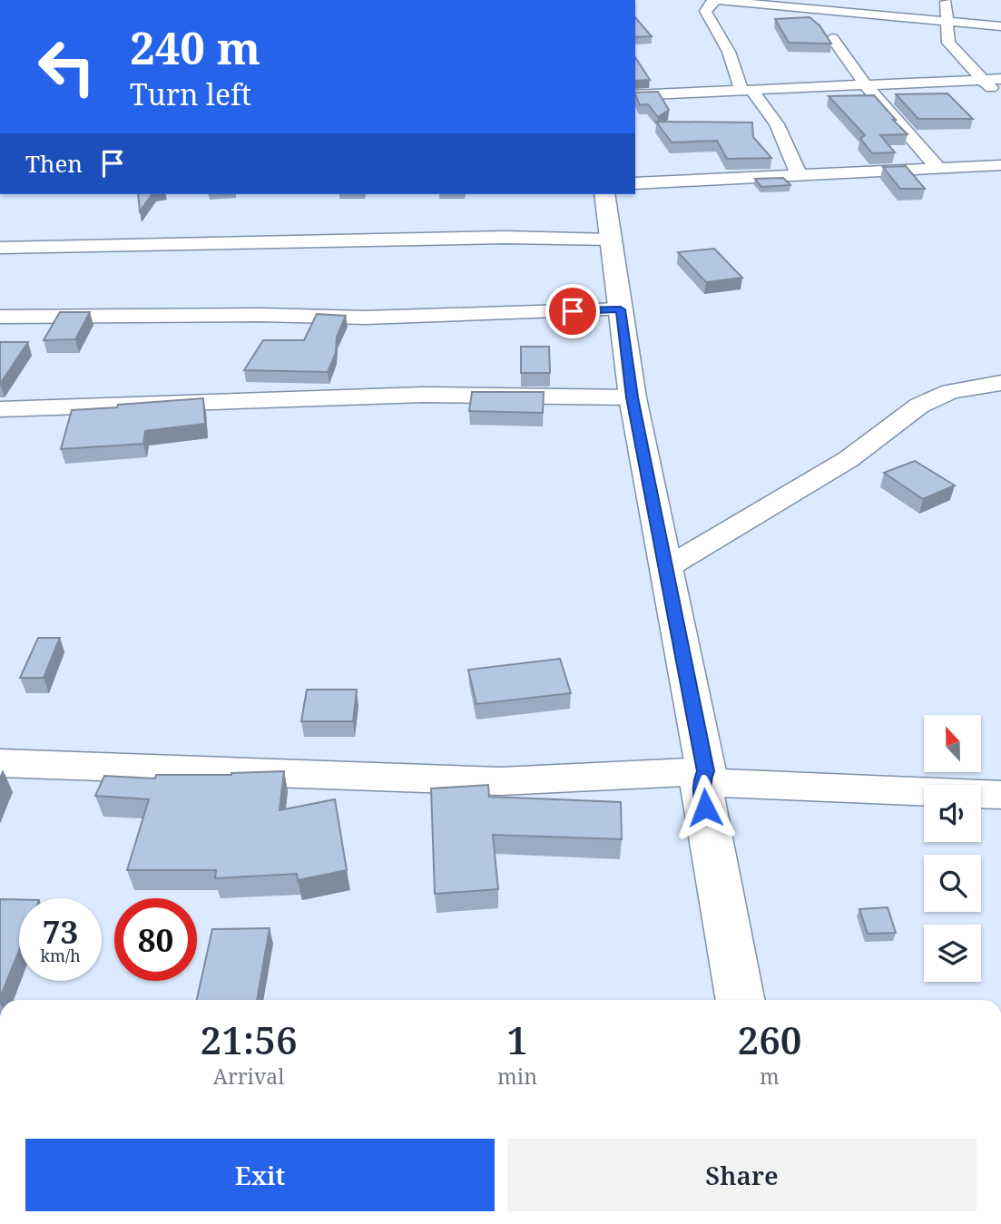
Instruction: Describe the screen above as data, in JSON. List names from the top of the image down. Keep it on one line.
{"north":"top","page":{"turn":["240 m","Turn left"],"then":"Then","speed":"73 km/h","limit":"80","eta":["21:56","Arrival","1","min","260","m"],"buttons":["Exit","Share"]}}
